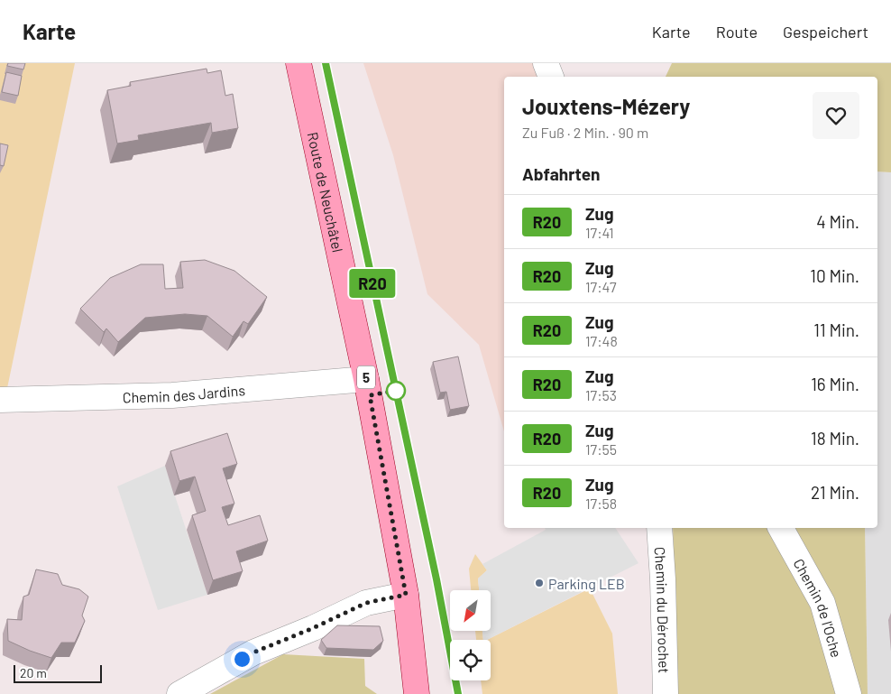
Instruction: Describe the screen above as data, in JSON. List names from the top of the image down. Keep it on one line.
{"streets":{"main road":["Route de Neuchâtel","5"],"street":["Chemin des Jardins","Chemin de l'Oche","Chemin du Dérochet"]},"crossings":[["Route de Neuchâtel","Chemin des Jardins"]],"places":["Parking LEB"],"scale_bar":"20 m","north":"bottom left","page":{"header":"Karte","nav":["Karte","Route","Gespeichert"],"on_map":"R20","heading":[["Jouxtens-Mézery","Zu Fuß · 2 Min. · 90 m"],"Abfahrten"],"list":[{"mark":"R20","name":"Zug","note":"17:41","value":"4 Min."},{"mark":"R20","name":"Zug","note":"17:47","value":"10 Min."},{"mark":"R20","name":"Zug","note":"17:48","value":"11 Min."},{"mark":"R20","name":"Zug","note":"17:53","value":"16 Min."},{"mark":"R20","name":"Zug","note":"17:55","value":"18 Min."},{"mark":"R20","name":"Zug","note":"17:58","value":"21 Min."}],"scale":"20 m"}}
